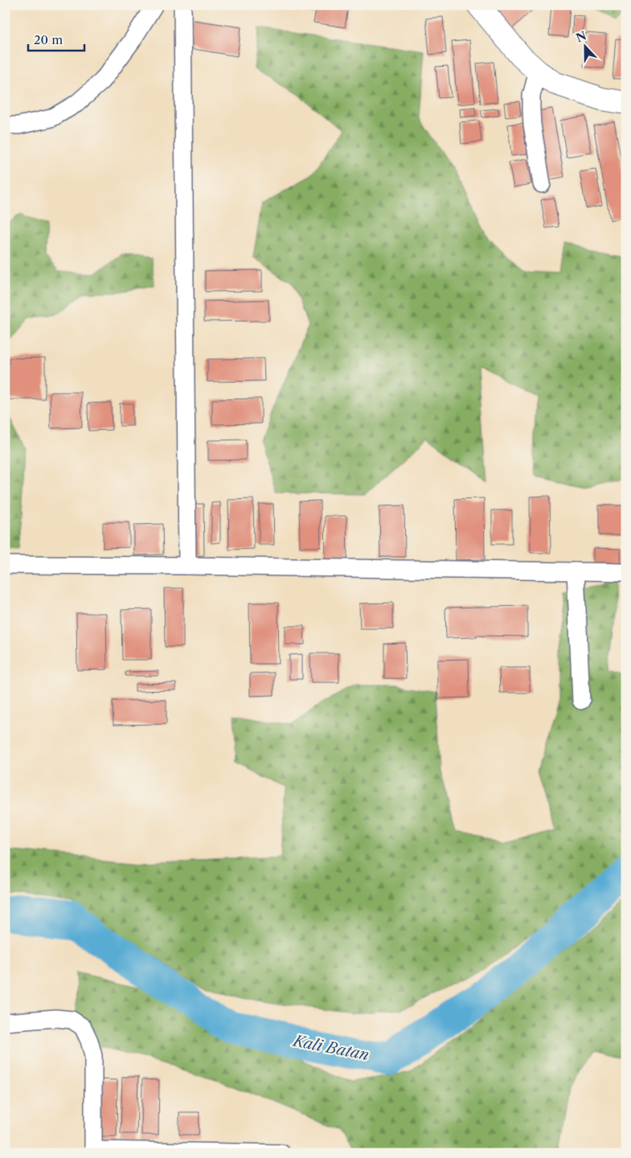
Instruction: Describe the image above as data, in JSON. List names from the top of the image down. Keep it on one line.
{"water":["Kali Batan"],"scale_bar":"20 m","north":"top"}
